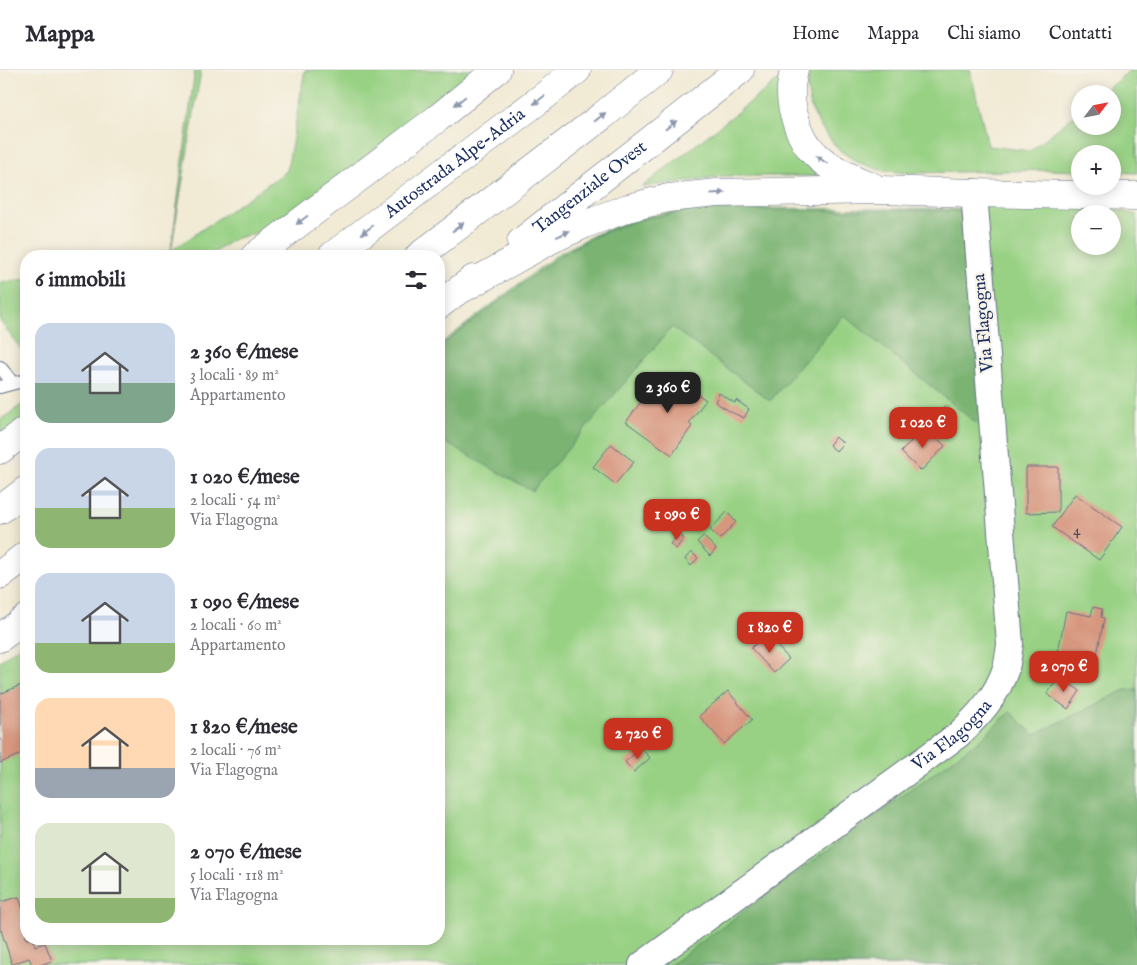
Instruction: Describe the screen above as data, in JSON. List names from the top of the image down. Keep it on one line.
{"streets":{"main road":["Autostrada Alpe-Adria","Tangenziale Ovest"],"street":["Via Flagogna"]},"house_numbers":["4"],"north":"top right","page":{"header":"Mappa","nav":["Home","Mappa","Chi siamo","Contatti"],"map_buttons":["+","−"],"heading":"6 immobili","list":[{"name":"2 360 €/mese","note":"3 locali · 89 m² · Appartamento"},{"name":"1 020 €/mese","note":"2 locali · 54 m² · Via Flagogna"},{"name":"1 090 €/mese","note":"2 locali · 60 m² · Appartamento"},{"name":"1 820 €/mese","note":"2 locali · 76 m² · Via Flagogna"},{"name":"2 070 €/mese","note":"5 locali · 118 m² · Via Flagogna"}],"price":["2 360 €","1 020 €","1 090 €","1 820 €","2 070 €","2 720 €"]}}
